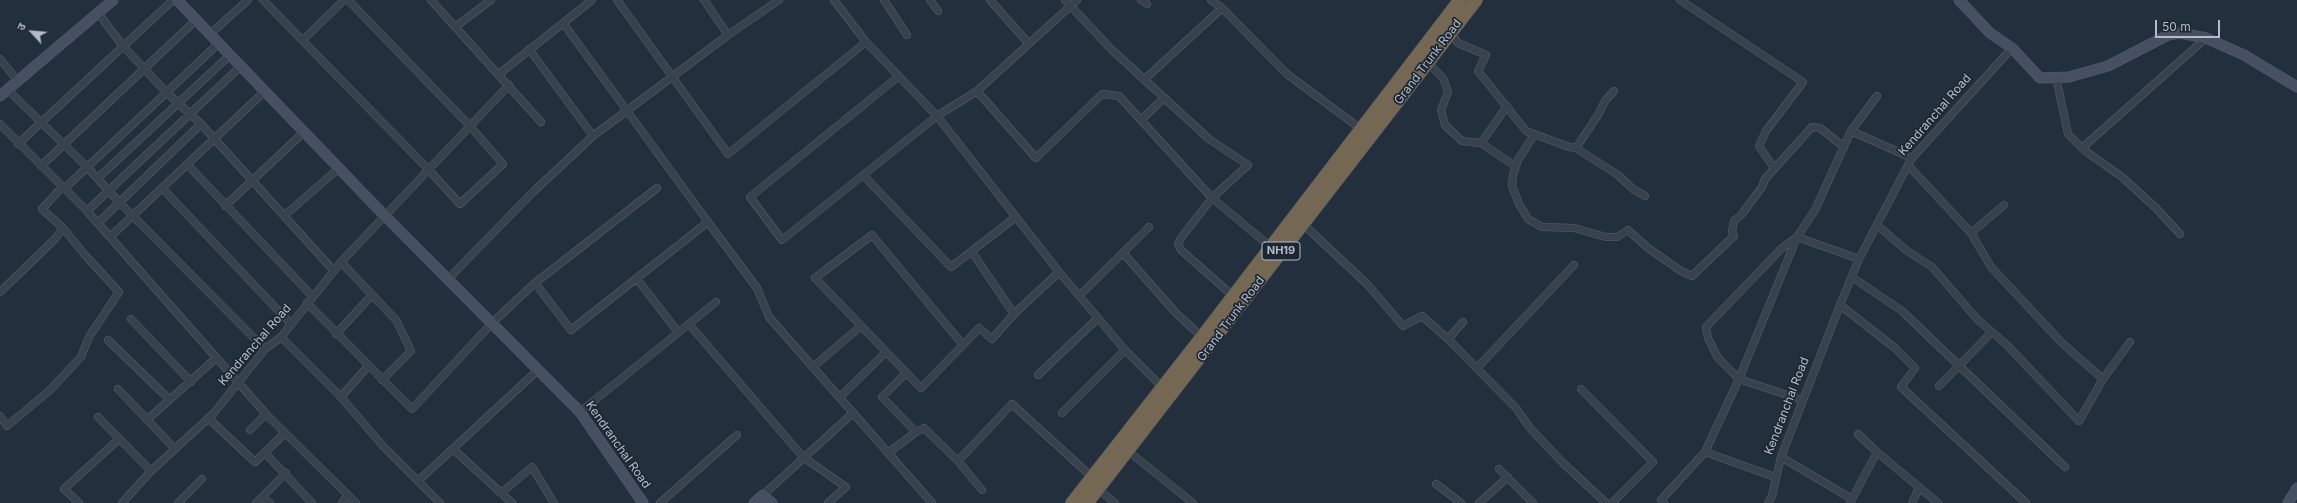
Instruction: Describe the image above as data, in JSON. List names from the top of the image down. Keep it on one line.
{"streets":{"highway":["Grand Trunk Road","NH19"],"street":["Kendranchal Road"]},"scale_bar":"50 m","north":"top left"}
